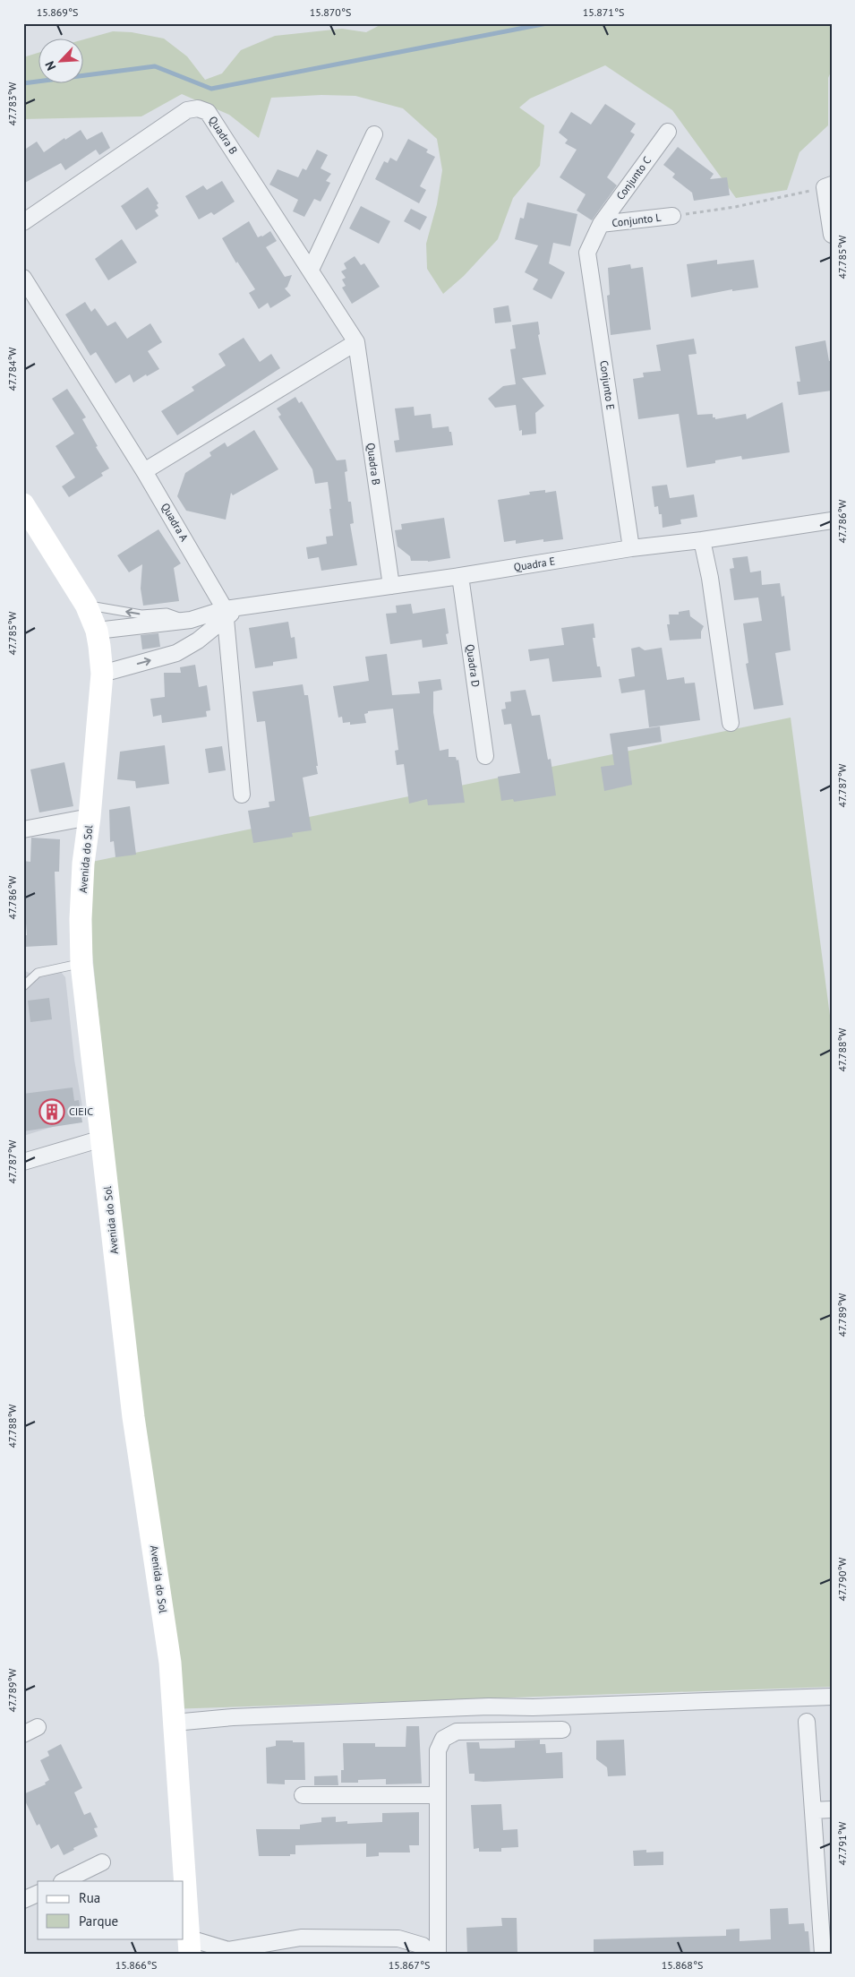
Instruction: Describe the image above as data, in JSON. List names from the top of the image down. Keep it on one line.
{"streets":{"street":["Quadra B","Conjunto C","Conjunto L","Conjunto E","Quadra A","Quadra E","Quadra D","Avenida do Sol"]},"crossings":[["Quadra B","Quadra E"],["Conjunto C","Conjunto L"],["Conjunto C","Conjunto E"],["Conjunto L","Conjunto E"],["Conjunto E","Quadra E"],["Quadra A","Quadra E"],["Quadra E","Quadra D"],["Quadra E","Avenida do Sol"]],"places":{"building":["CIEIC"]},"legend":["Rua","Parque"],"north":"bottom left","coordinates":["15.869°S","15.870°S","15.871°S","47.783°W","47.785°W","47.784°W","47.786°W","47.787°W","47.788°W","47.789°W","47.790°W","47.791°W","15.866°S","15.867°S","15.868°S"]}
